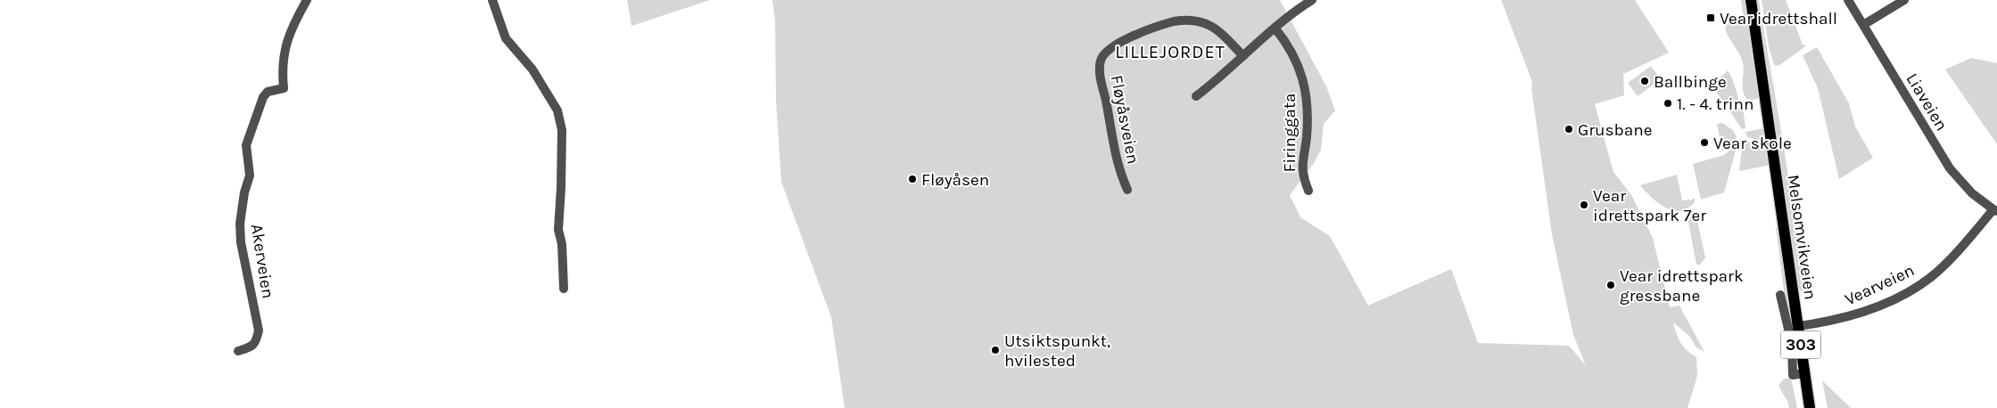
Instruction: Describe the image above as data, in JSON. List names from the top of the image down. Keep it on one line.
{"streets":{"main road":["Melsomvikveien","303"],"street":["Liaveien","Fløyåsveien","Firinggata","Akerveien","Vearveien"]},"crossings":[["Liaveien","Vearveien"],["Melsomvikveien","Vearveien"]],"districts":["LILLEJORDET"],"places":{"transit":["Vear idrettshall"],"other":["Ballbinge","1. - 4. trinn","Grusbane","Vear skole","Fløyåsen","Vear idrettspark 7er","Vear idrettspark gressbane","Utsiktspunkt, hvilested"]}}
